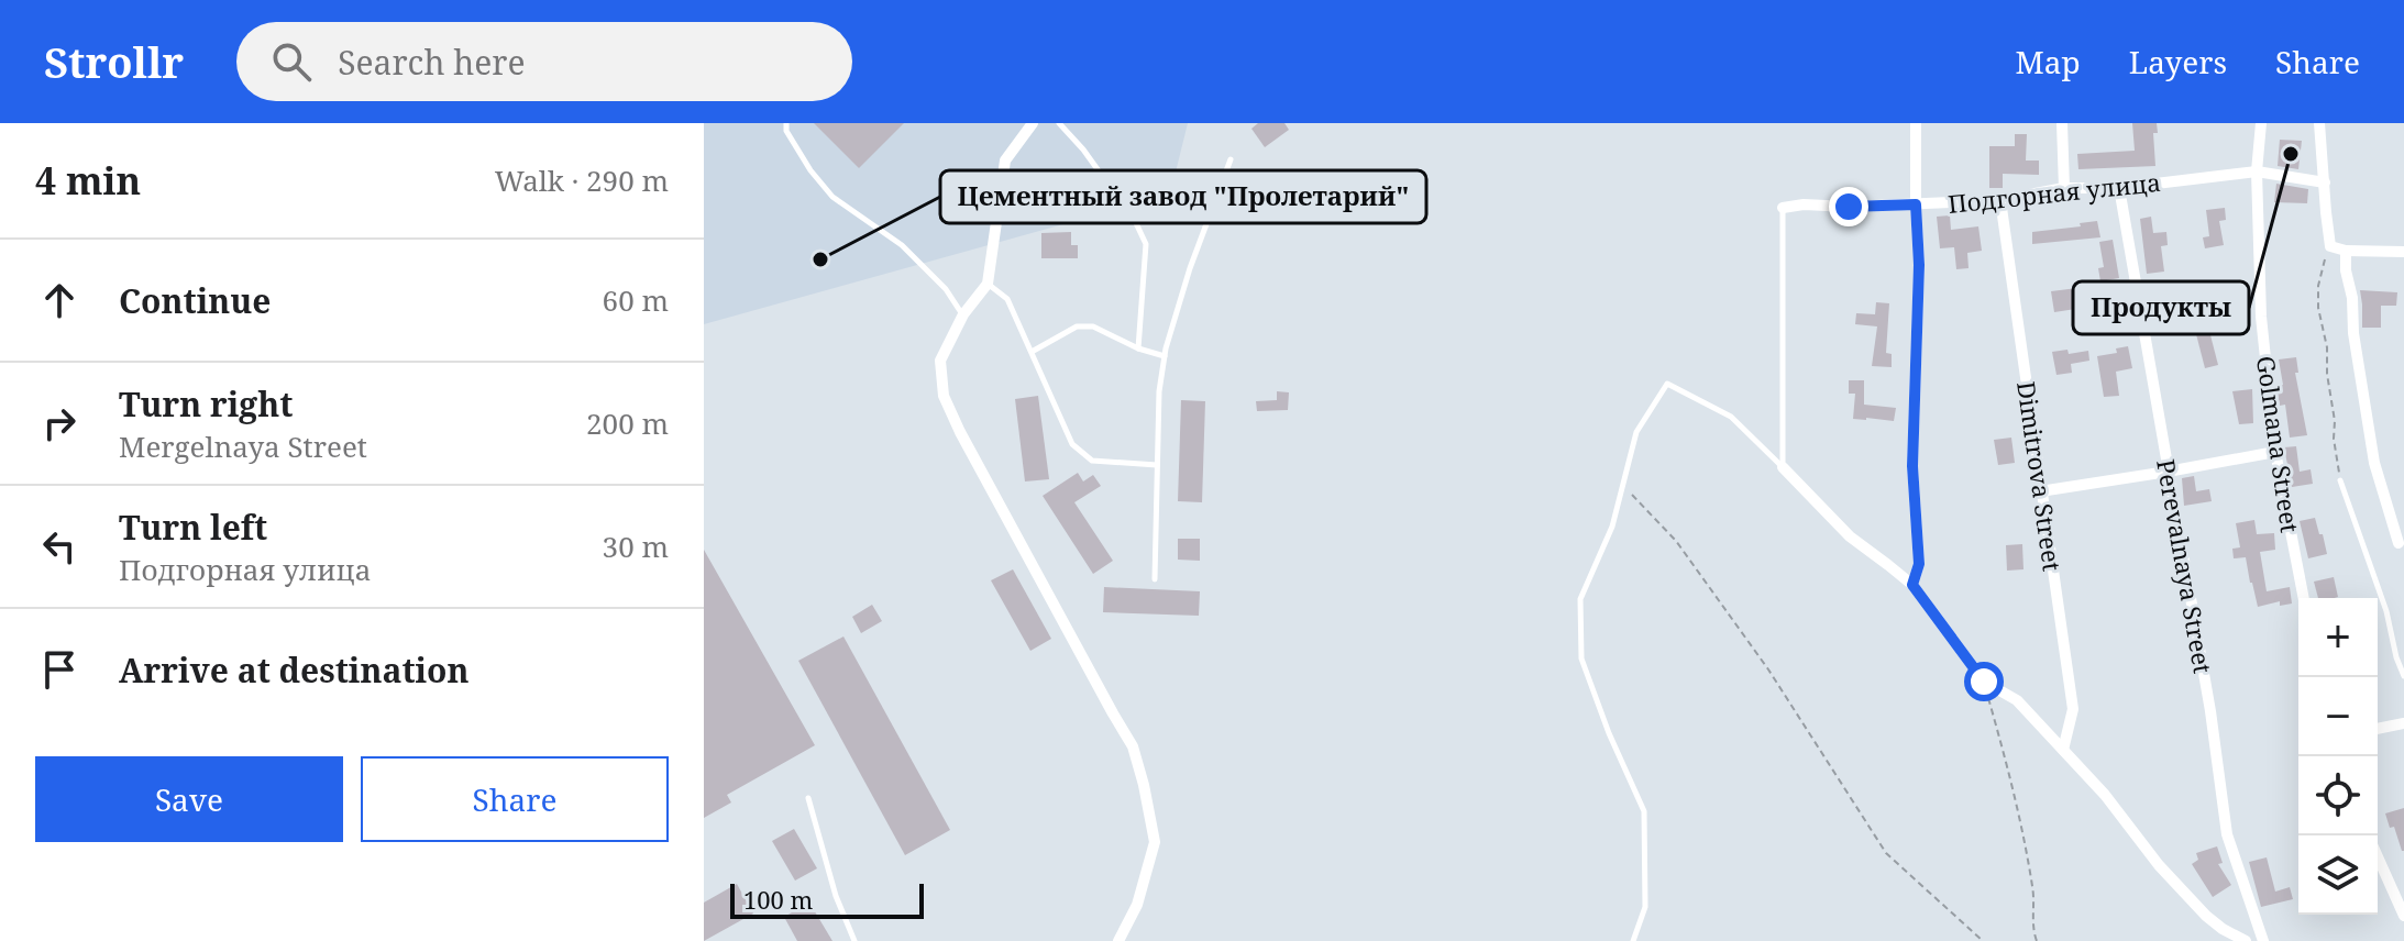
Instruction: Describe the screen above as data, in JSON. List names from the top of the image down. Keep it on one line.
{"streets":{"street":["Подгорная улица","Golmana Street","Dimitrova Street","Perevalnaya Street"]},"crossings":[["Подгорная улица","Golmana Street"],["Подгорная улица","Dimitrova Street"],["Подгорная улица","Perevalnaya Street"]],"places":["Продукты","Цементный завод \"Пролетарий\""],"scale_bar":"100 m","page":{"header":"Strollr","search":"Search here","nav":["Map","Layers","Share"],"heading":["4 min","Walk · 290 m"],"list":[["Continue","60 m"],["Turn right","Mergelnaya Street","200 m"],["Turn left","Подгорная улица","30 m"],"Arrive at destination"],"map_buttons":["+","−"],"buttons":["Save","Share"],"scale":"100 m"}}
